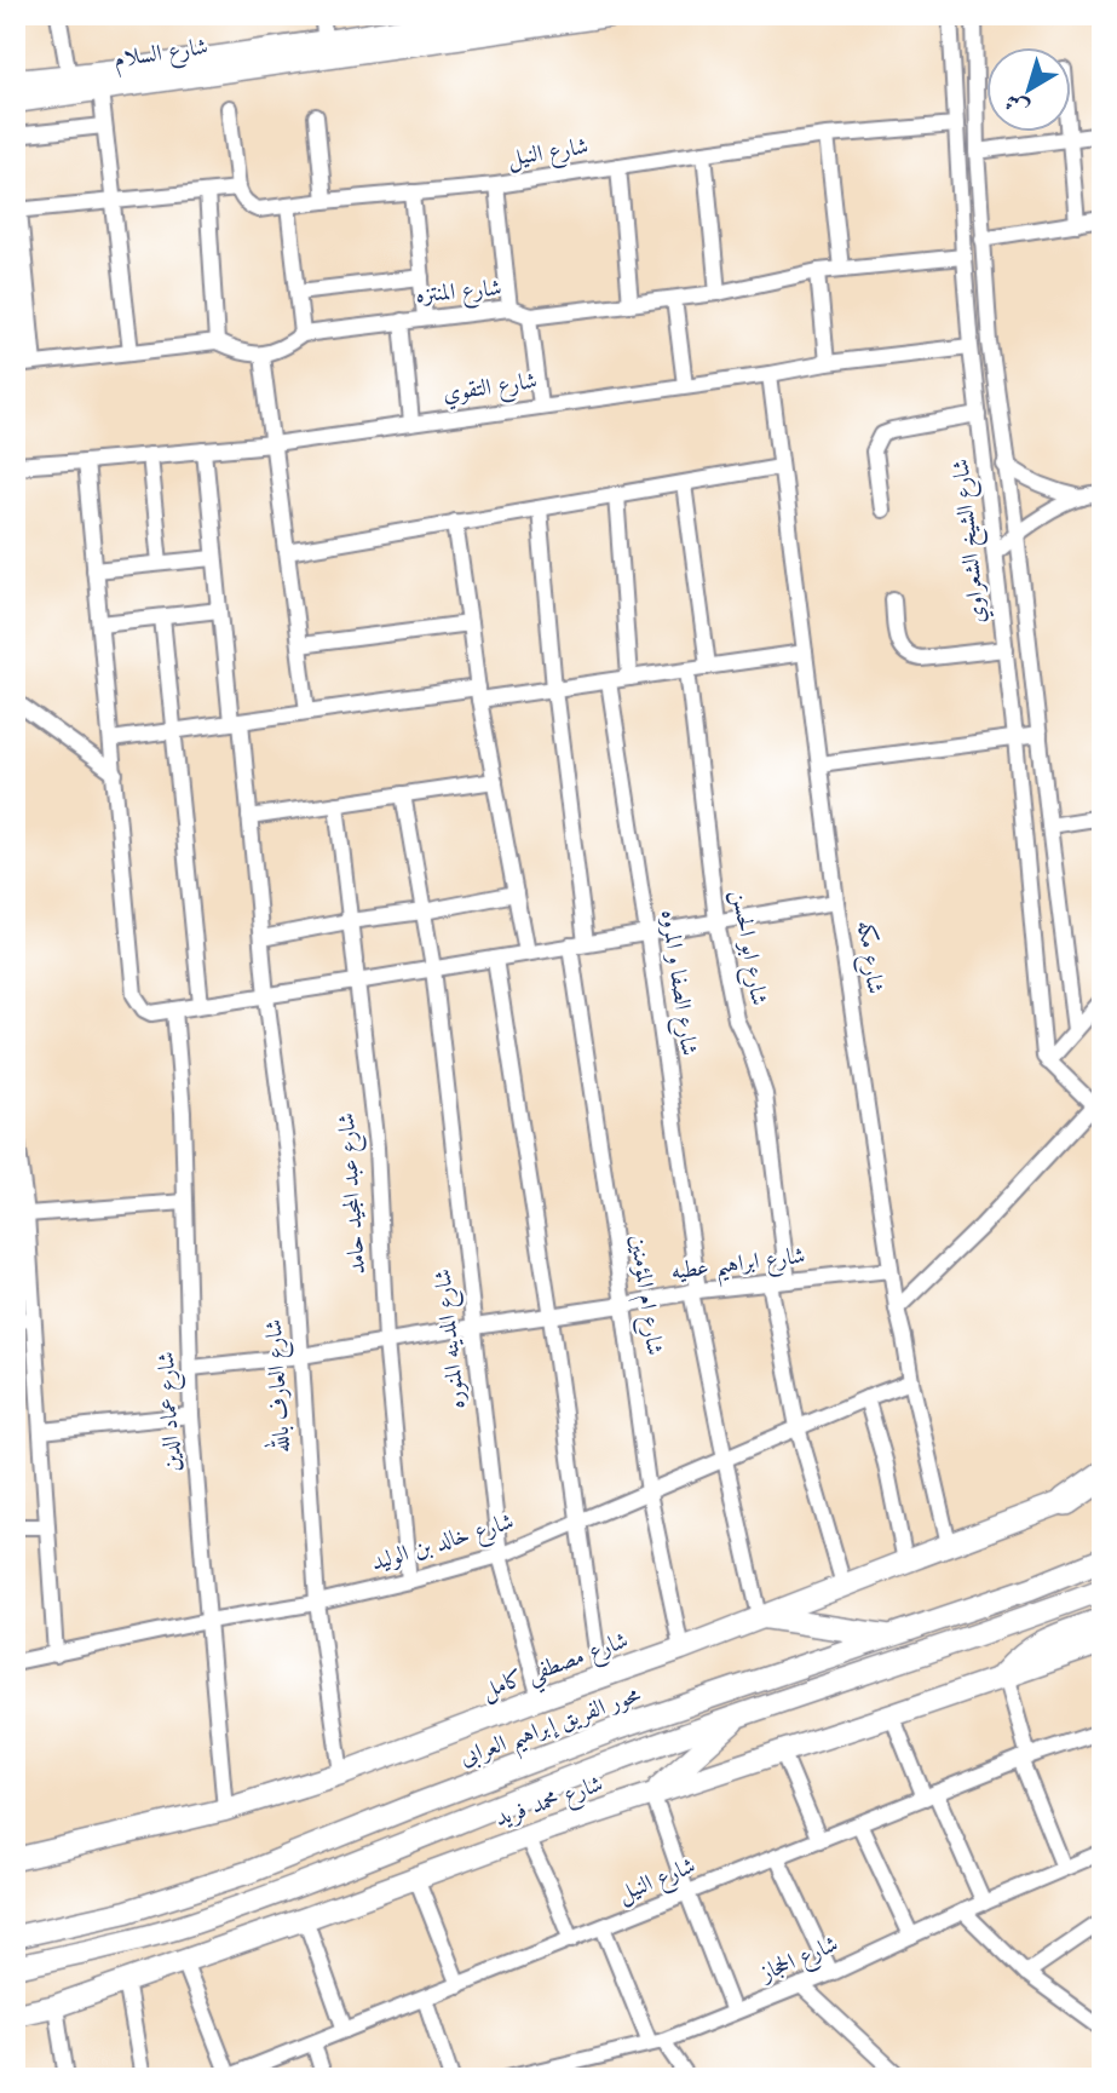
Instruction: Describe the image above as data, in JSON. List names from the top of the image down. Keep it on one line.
{"streets":{"street":["شارع السلام","شارع النيل","شارع المنتزه","شارع التقوي","شارع الشيخ الشعراوي","شارع ابو الحسن","شارع مكه","شارع الصفا و المروه","شارع عبد المجيد حامد","شارع ابراهيم عطيه","شارع ام المؤمنين","شارع المدينه المنوره","شارع العارف بالله","شارع عماد الدين","شارع خالد بن الوليد","شارع مصطفي كامل","محور الفريق إبراهيم العرابى","شارع محمد فريد","شارع الحجاز"]},"crossings":[["شارع النيل","شارع الشيخ الشعراوي"],["شارع المنتزه","شارع الشيخ الشعراوي"],["شارع التقوي","شارع الشيخ الشعراوي"],["شارع التقوي","شارع مكه"],["شارع التقوي","شارع العارف بالله"],["شارع ابو الحسن","شارع ابراهيم عطيه"],["شارع مكه","شارع ابراهيم عطيه"],["شارع مكه","شارع خالد بن الوليد"],["شارع مكه","شارع مصطفي كامل"],["شارع الصفا و المروه","شارع ابراهيم عطيه"],["شارع الصفا و المروه","شارع خالد بن الوليد"],["شارع الصفا و المروه","شارع مصطفي كامل"],["شارع عبد المجيد حامد","شارع ابراهيم عطيه"],["شارع عبد المجيد حامد","شارع خالد بن الوليد"],["شارع ابراهيم عطيه","شارع ام المؤمنين"],["شارع ابراهيم عطيه","شارع المدينه المنوره"],["شارع ابراهيم عطيه","شارع العارف بالله"],["شارع ابراهيم عطيه","شارع عماد الدين"],["شارع ام المؤمنين","شارع خالد بن الوليد"],["شارع ام المؤمنين","شارع مصطفي كامل"],["شارع المدينه المنوره","شارع خالد بن الوليد"],["شارع المدينه المنوره","شارع مصطفي كامل"],["شارع العارف بالله","شارع خالد بن الوليد"],["شارع العارف بالله","شارع مصطفي كامل"],["شارع عماد الدين","شارع خالد بن الوليد"],["شارع عماد الدين","شارع مصطفي كامل"]],"north":"bottom left"}
